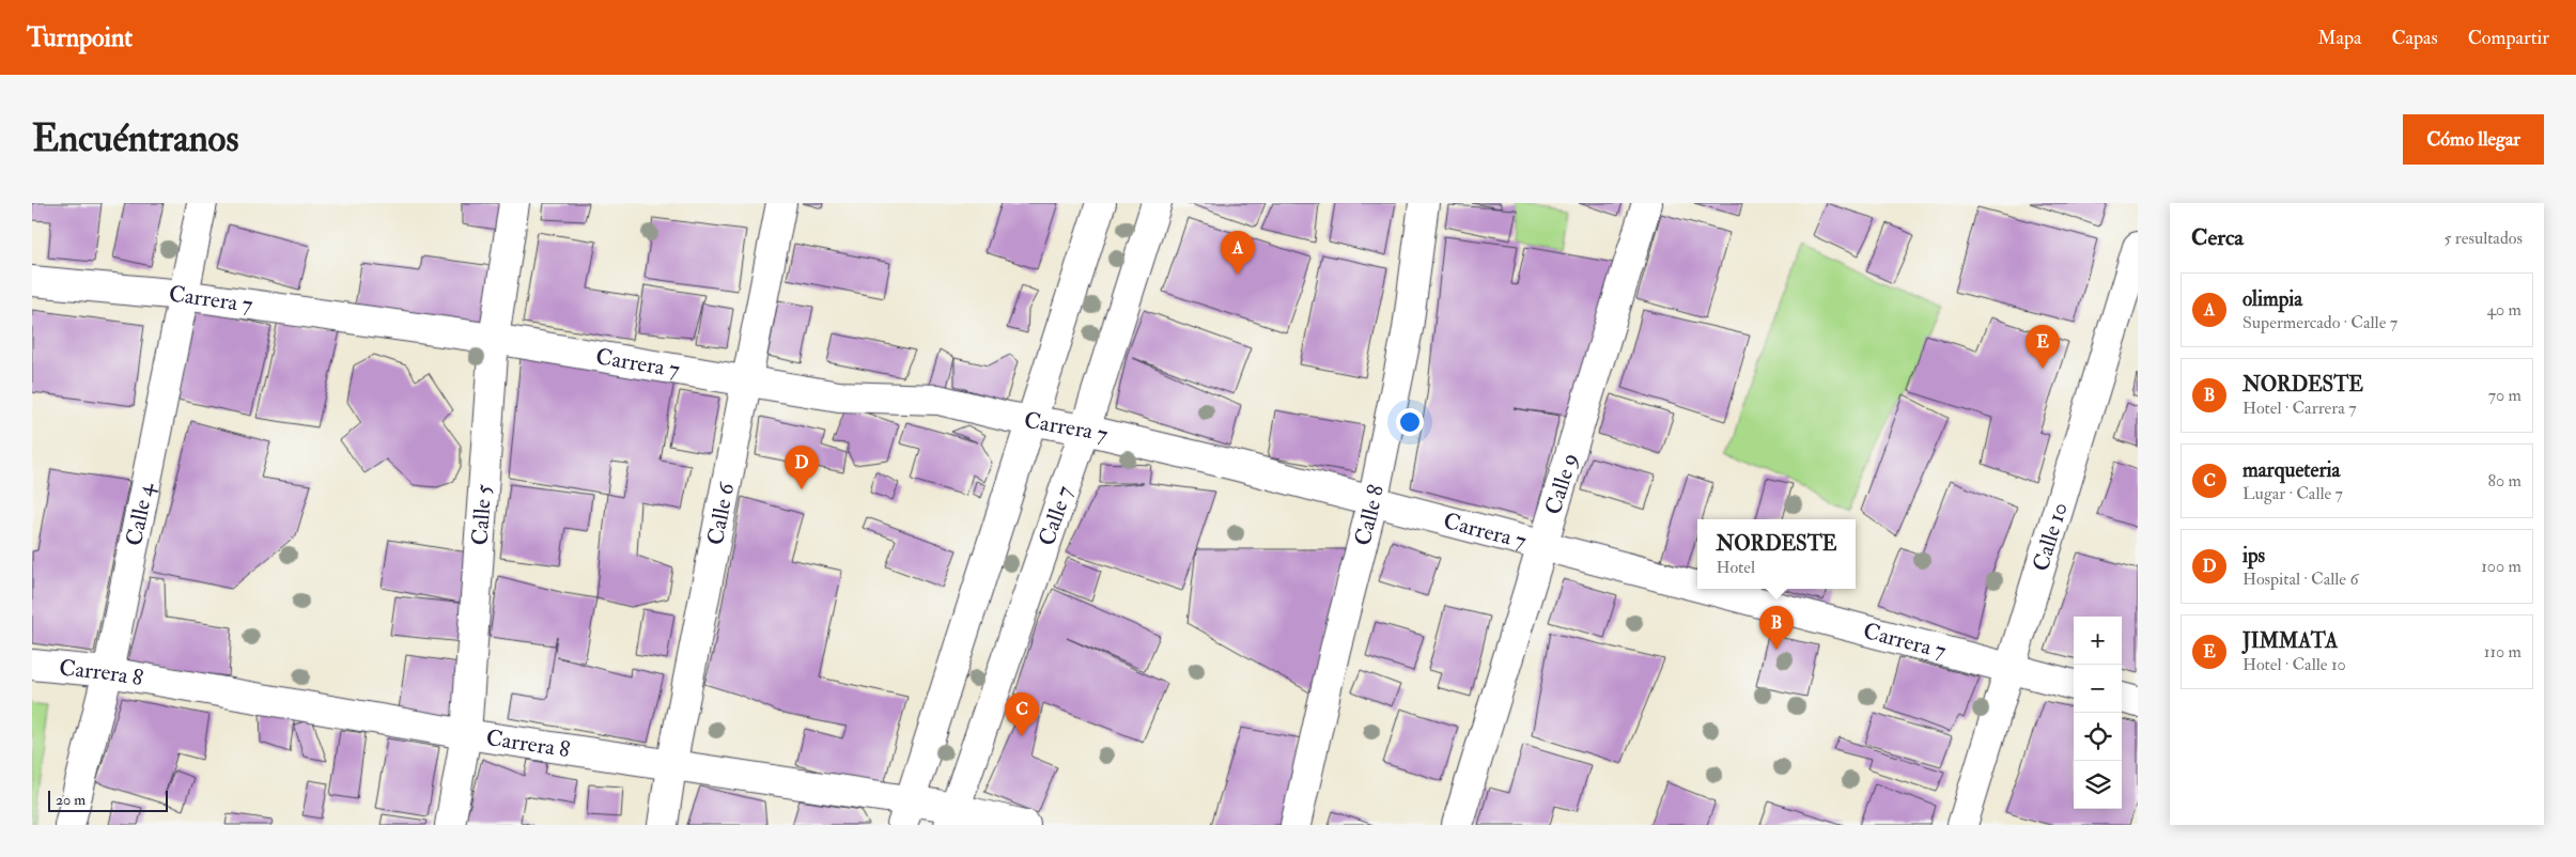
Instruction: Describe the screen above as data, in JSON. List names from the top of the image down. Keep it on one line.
{"streets":{"street":["Carrera 7","Calle 9","Calle 5","Calle 6","Calle 4","Calle 7","Calle 8","Calle 10","Carrera 8"]},"crossings":[["Carrera 7","Calle 9"],["Carrera 7","Calle 5"],["Carrera 7","Calle 6"],["Carrera 7","Calle 4"],["Carrera 7","Calle 7"],["Carrera 7","Calle 8"],["Carrera 7","Calle 10"],["Calle 5","Carrera 8"],["Calle 6","Carrera 8"],["Calle 4","Carrera 8"],["Calle 7","Carrera 8"]],"scale_bar":"20 m","page":{"header":"Turnpoint","nav":["Mapa","Capas","Compartir"],"buttons":"Cómo llegar","title":"Encuéntranos","heading":["Cerca","5 resultados"],"pins":["A","E","D","B","C"],"list":[{"mark":"A","name":"olimpia","note":"Supermercado · Calle 7","value":"40 m"},{"mark":"B","name":"NORDESTE","note":"Hotel · Carrera 7","value":"70 m"},{"mark":"C","name":"marqueteria","note":"Lugar · Calle 7","value":"80 m"},{"mark":"D","name":"ips","note":"Hospital · Calle 6","value":"100 m"},{"mark":"E","name":"JIMMATA","note":"Hotel · Calle 10","value":"110 m"}],"popup":["NORDESTE","Hotel"],"map_buttons":["+","−"],"scale":"20 m"}}
